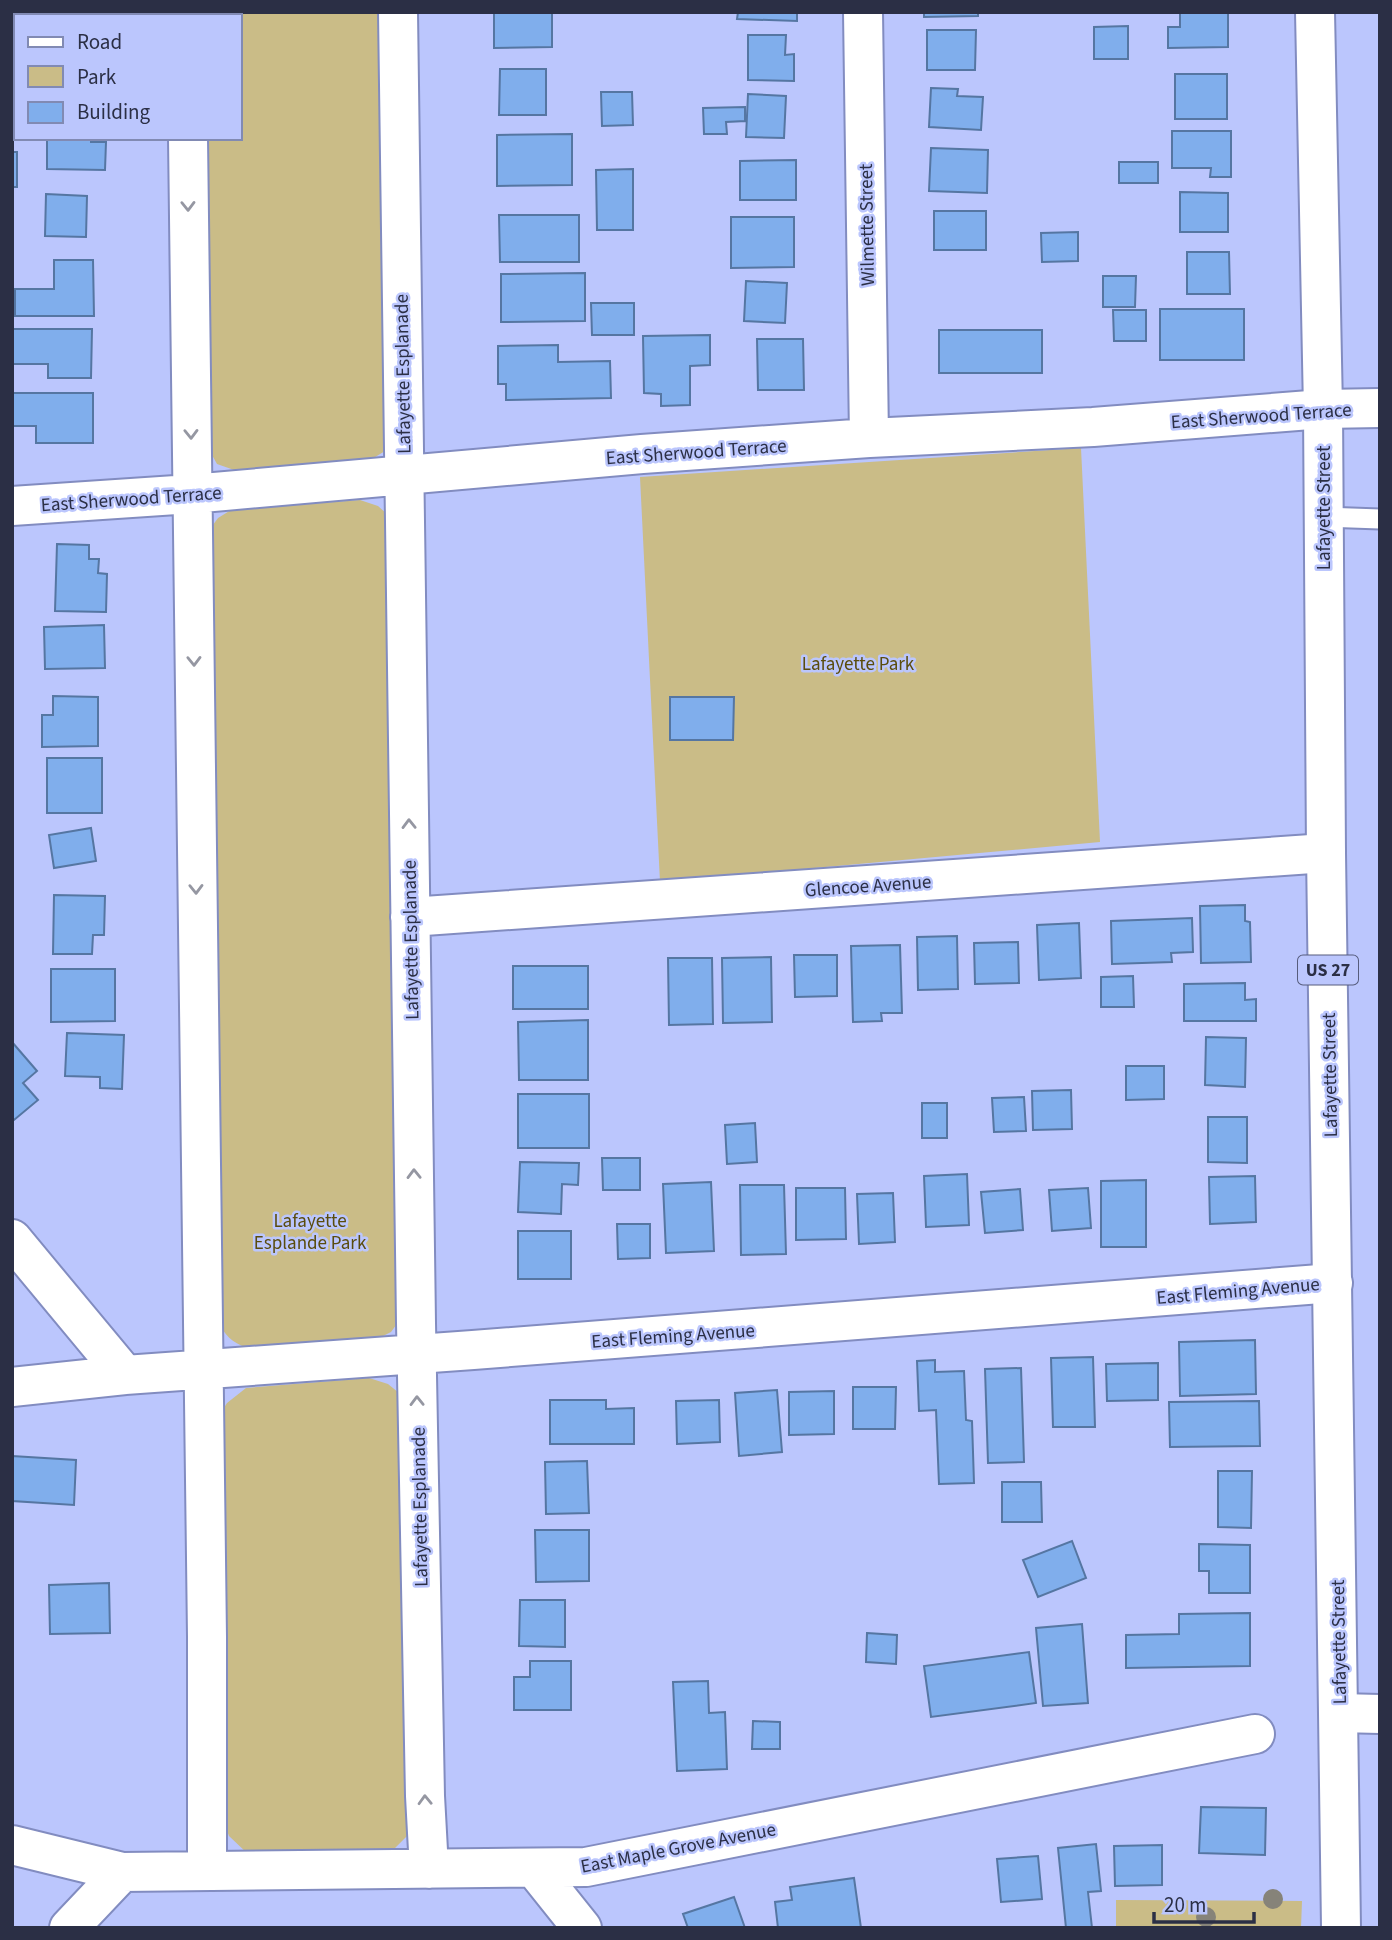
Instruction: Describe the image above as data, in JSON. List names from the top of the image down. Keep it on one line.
{"streets":{"main road":["Wilmette Street","Lafayette Esplanade","East Sherwood Terrace","Lafayette Street","Glencoe Avenue","US 27","East Fleming Avenue","East Maple Grove Avenue"]},"crossings":[["Wilmette Street","East Sherwood Terrace"],["Lafayette Esplanade","East Sherwood Terrace"],["Lafayette Esplanade","Glencoe Avenue"],["Lafayette Esplanade","East Fleming Avenue"],["Lafayette Esplanade","East Maple Grove Avenue"],["East Sherwood Terrace","Lafayette Street"],["Lafayette Street","Glencoe Avenue"],["Lafayette Street","East Fleming Avenue"]],"parks":["Lafayette Park","Lafayette Esplande Park"],"legend":["Road","Park","Building"],"scale_bar":"20 m"}
